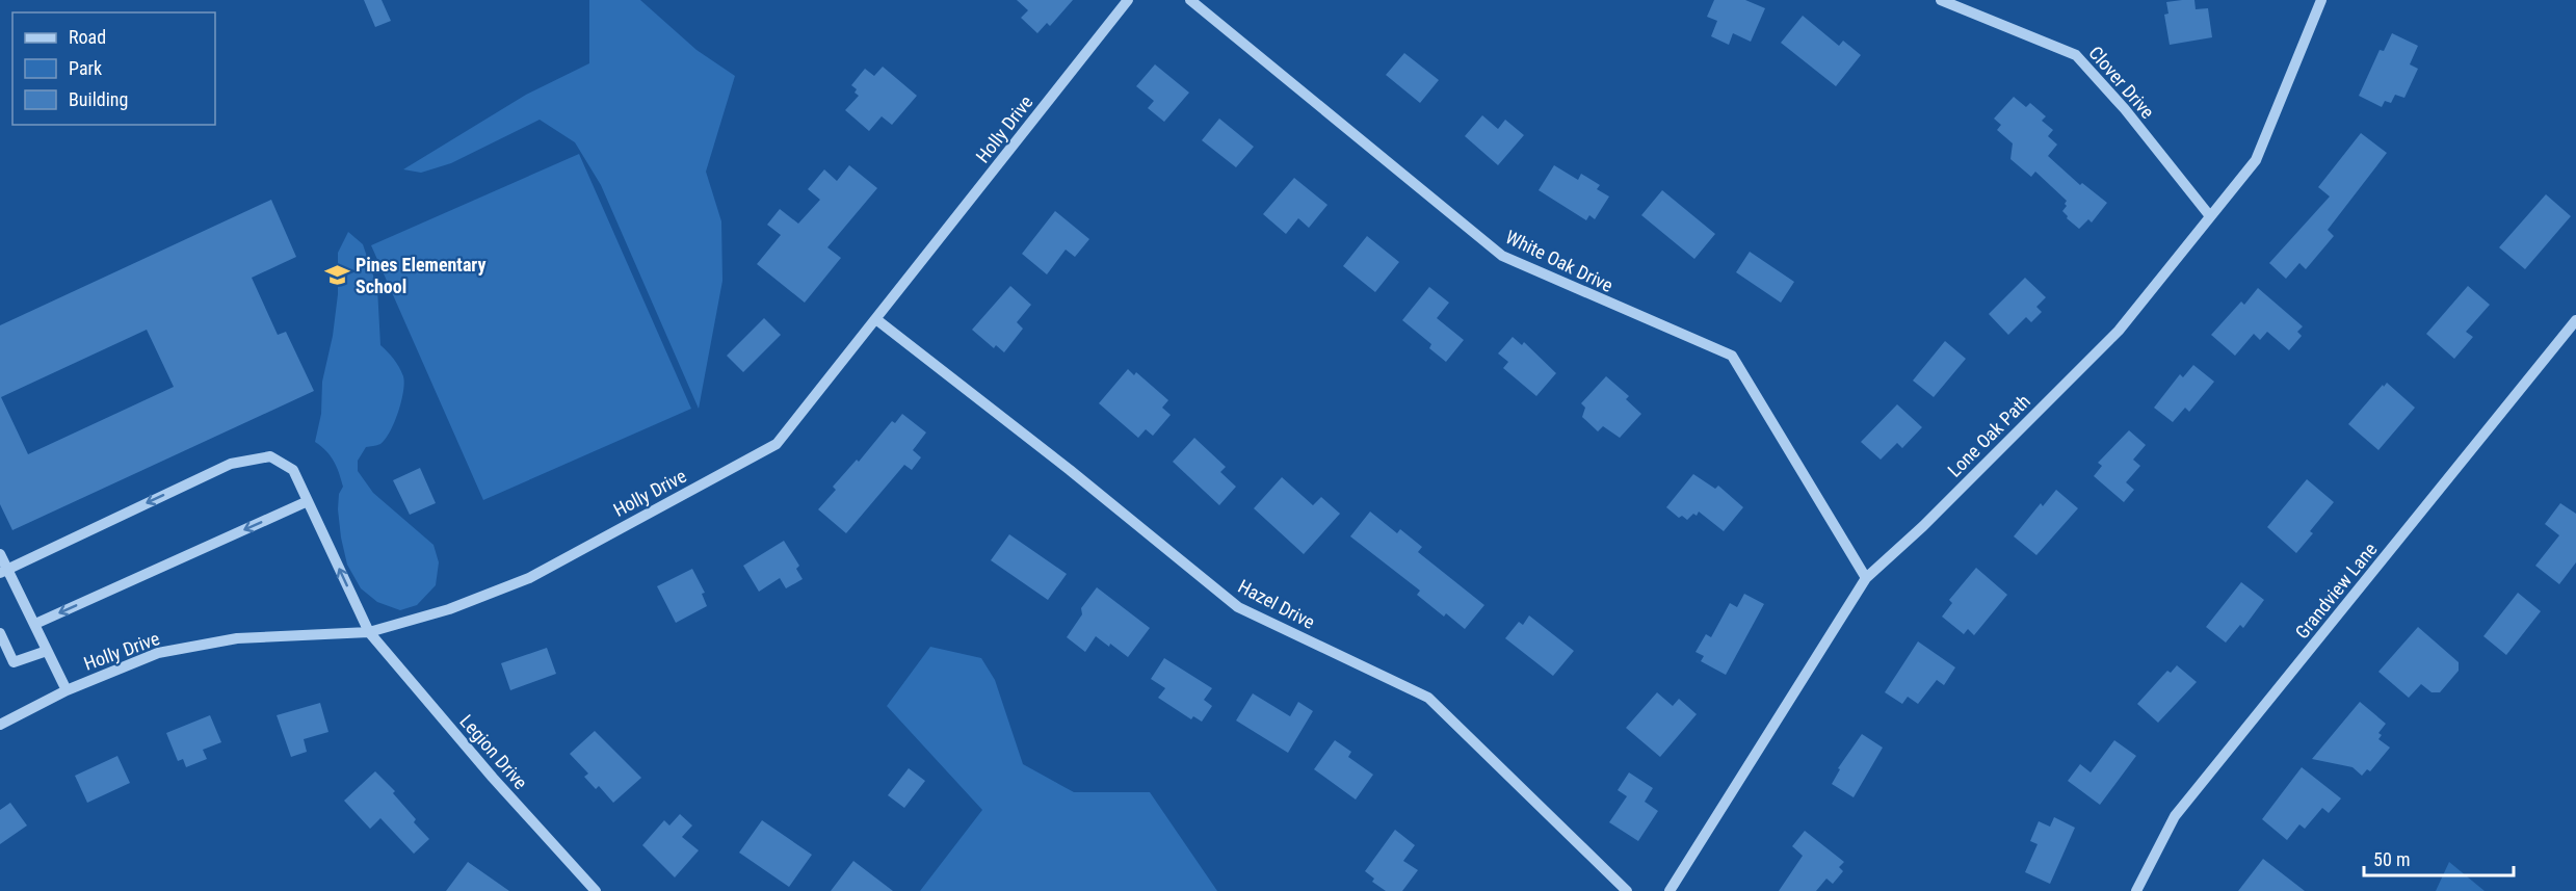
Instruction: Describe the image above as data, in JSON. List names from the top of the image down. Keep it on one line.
{"streets":{"street":["Clover Drive","Holly Drive","White Oak Drive","Lone Oak Path","Grandview Lane","Hazel Drive","Legion Drive"]},"crossings":[["Clover Drive","Lone Oak Path"],["Holly Drive","Hazel Drive"],["Holly Drive","Legion Drive"],["White Oak Drive","Lone Oak Path"]],"places":{"school or university":["Pines Elementary School"]},"legend":["Road","Park","Building"],"scale_bar":"50 m"}
